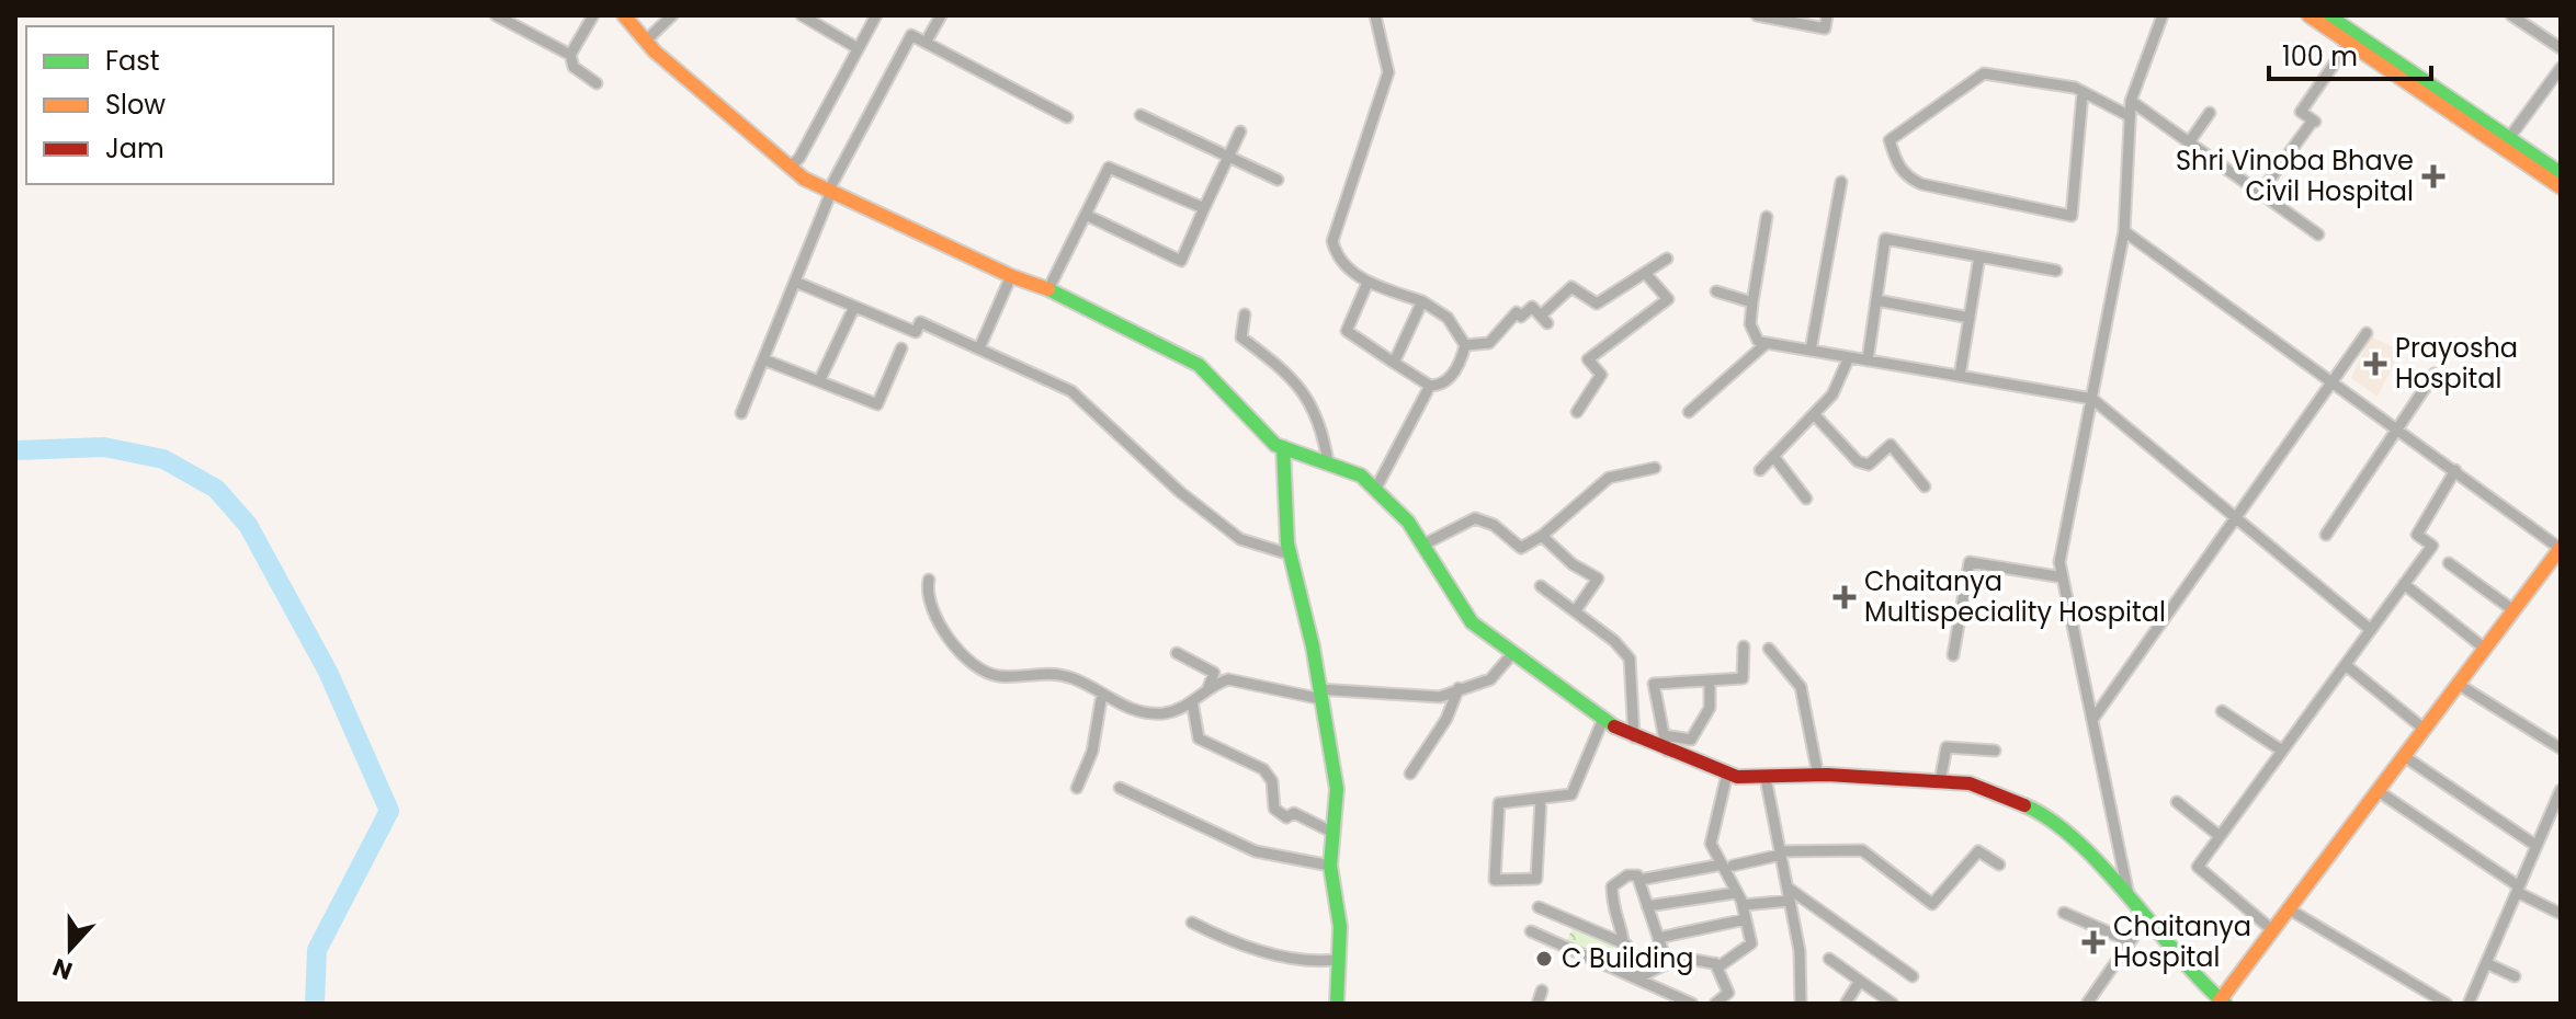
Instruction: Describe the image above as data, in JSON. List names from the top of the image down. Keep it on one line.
{"places":{"health":["Shri Vinoba Bhave Civil Hospital","Prayosha Hospital","Chaitanya Multispeciality Hospital","Chaitanya Hospital"],"other":["C Building"]},"legend":["Fast","Slow","Jam"],"scale_bar":"100 m","north":"bottom"}
